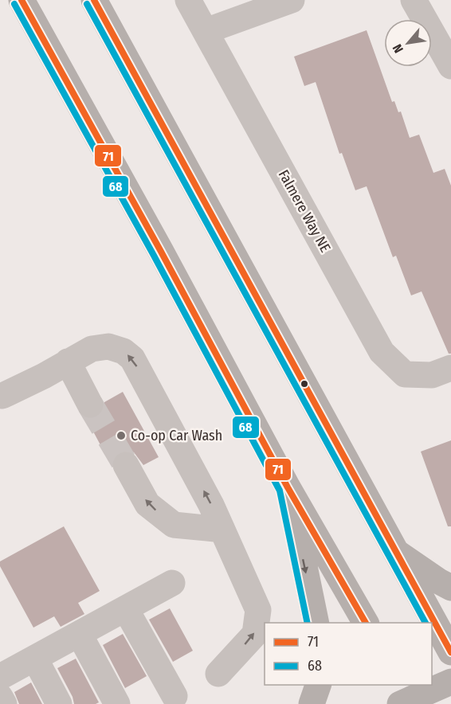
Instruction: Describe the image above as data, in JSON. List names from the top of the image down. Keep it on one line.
{"streets":{"street":["Falmere Way NE"]},"places":["Co-op Car Wash"],"lines":["transit line 71","transit line 68"],"legend":["71","68"],"north":"bottom left"}
